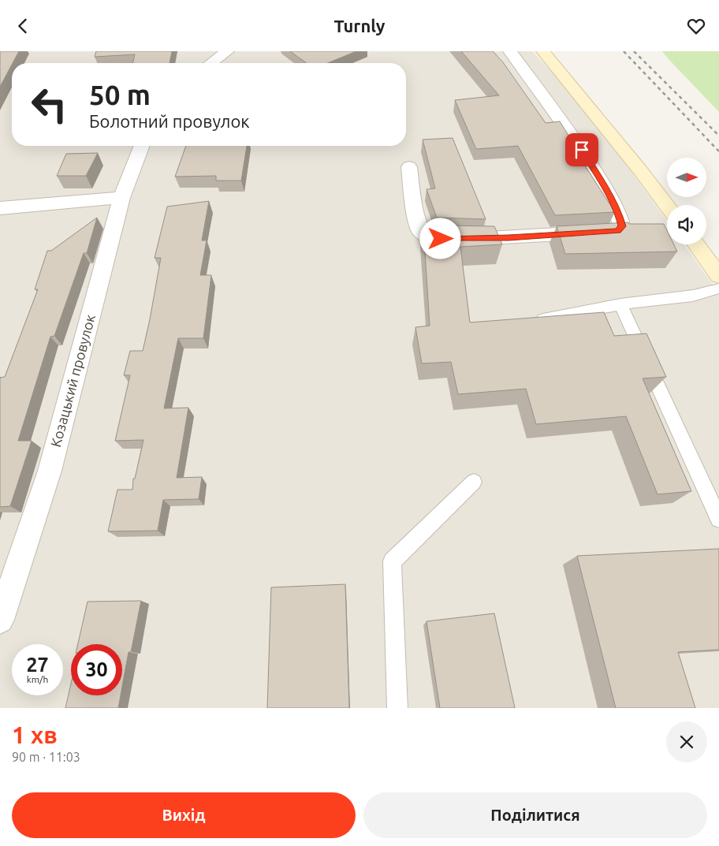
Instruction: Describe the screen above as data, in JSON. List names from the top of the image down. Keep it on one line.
{"streets":{"street":["Козацький провулок"]},"north":"right","page":{"header":"Turnly","turn":["50 m","Болотний провулок"],"speed":"27 km/h","limit":"30","heading":["1 хв","90 m · 11:03"],"buttons":["Вихід","Поділитися"]}}
